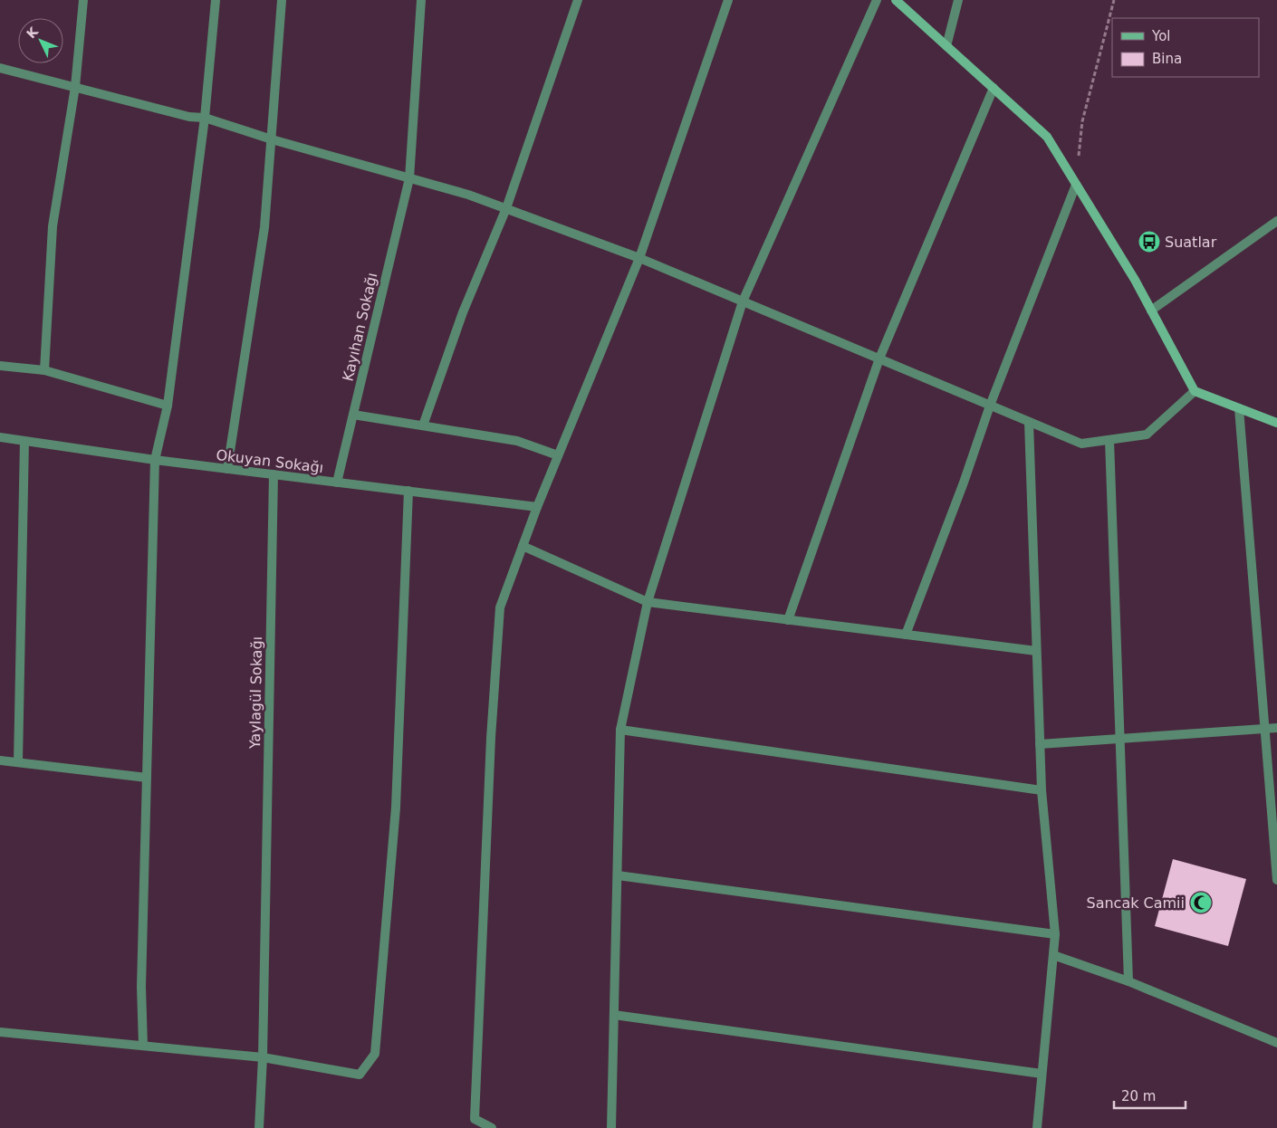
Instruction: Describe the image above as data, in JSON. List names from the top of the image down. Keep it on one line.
{"streets":{"street":["Kayıhan Sokağı","Okuyan Sokağı","Yaylagül Sokağı"]},"crossings":[["Kayıhan Sokağı","Okuyan Sokağı"],["Okuyan Sokağı","Yaylagül Sokağı"]],"places":{"bus stop":["Suatlar"],"mosque":["Sancak Camii"]},"legend":["Yol","Bina"],"scale_bar":"20 m","north":"top left"}
